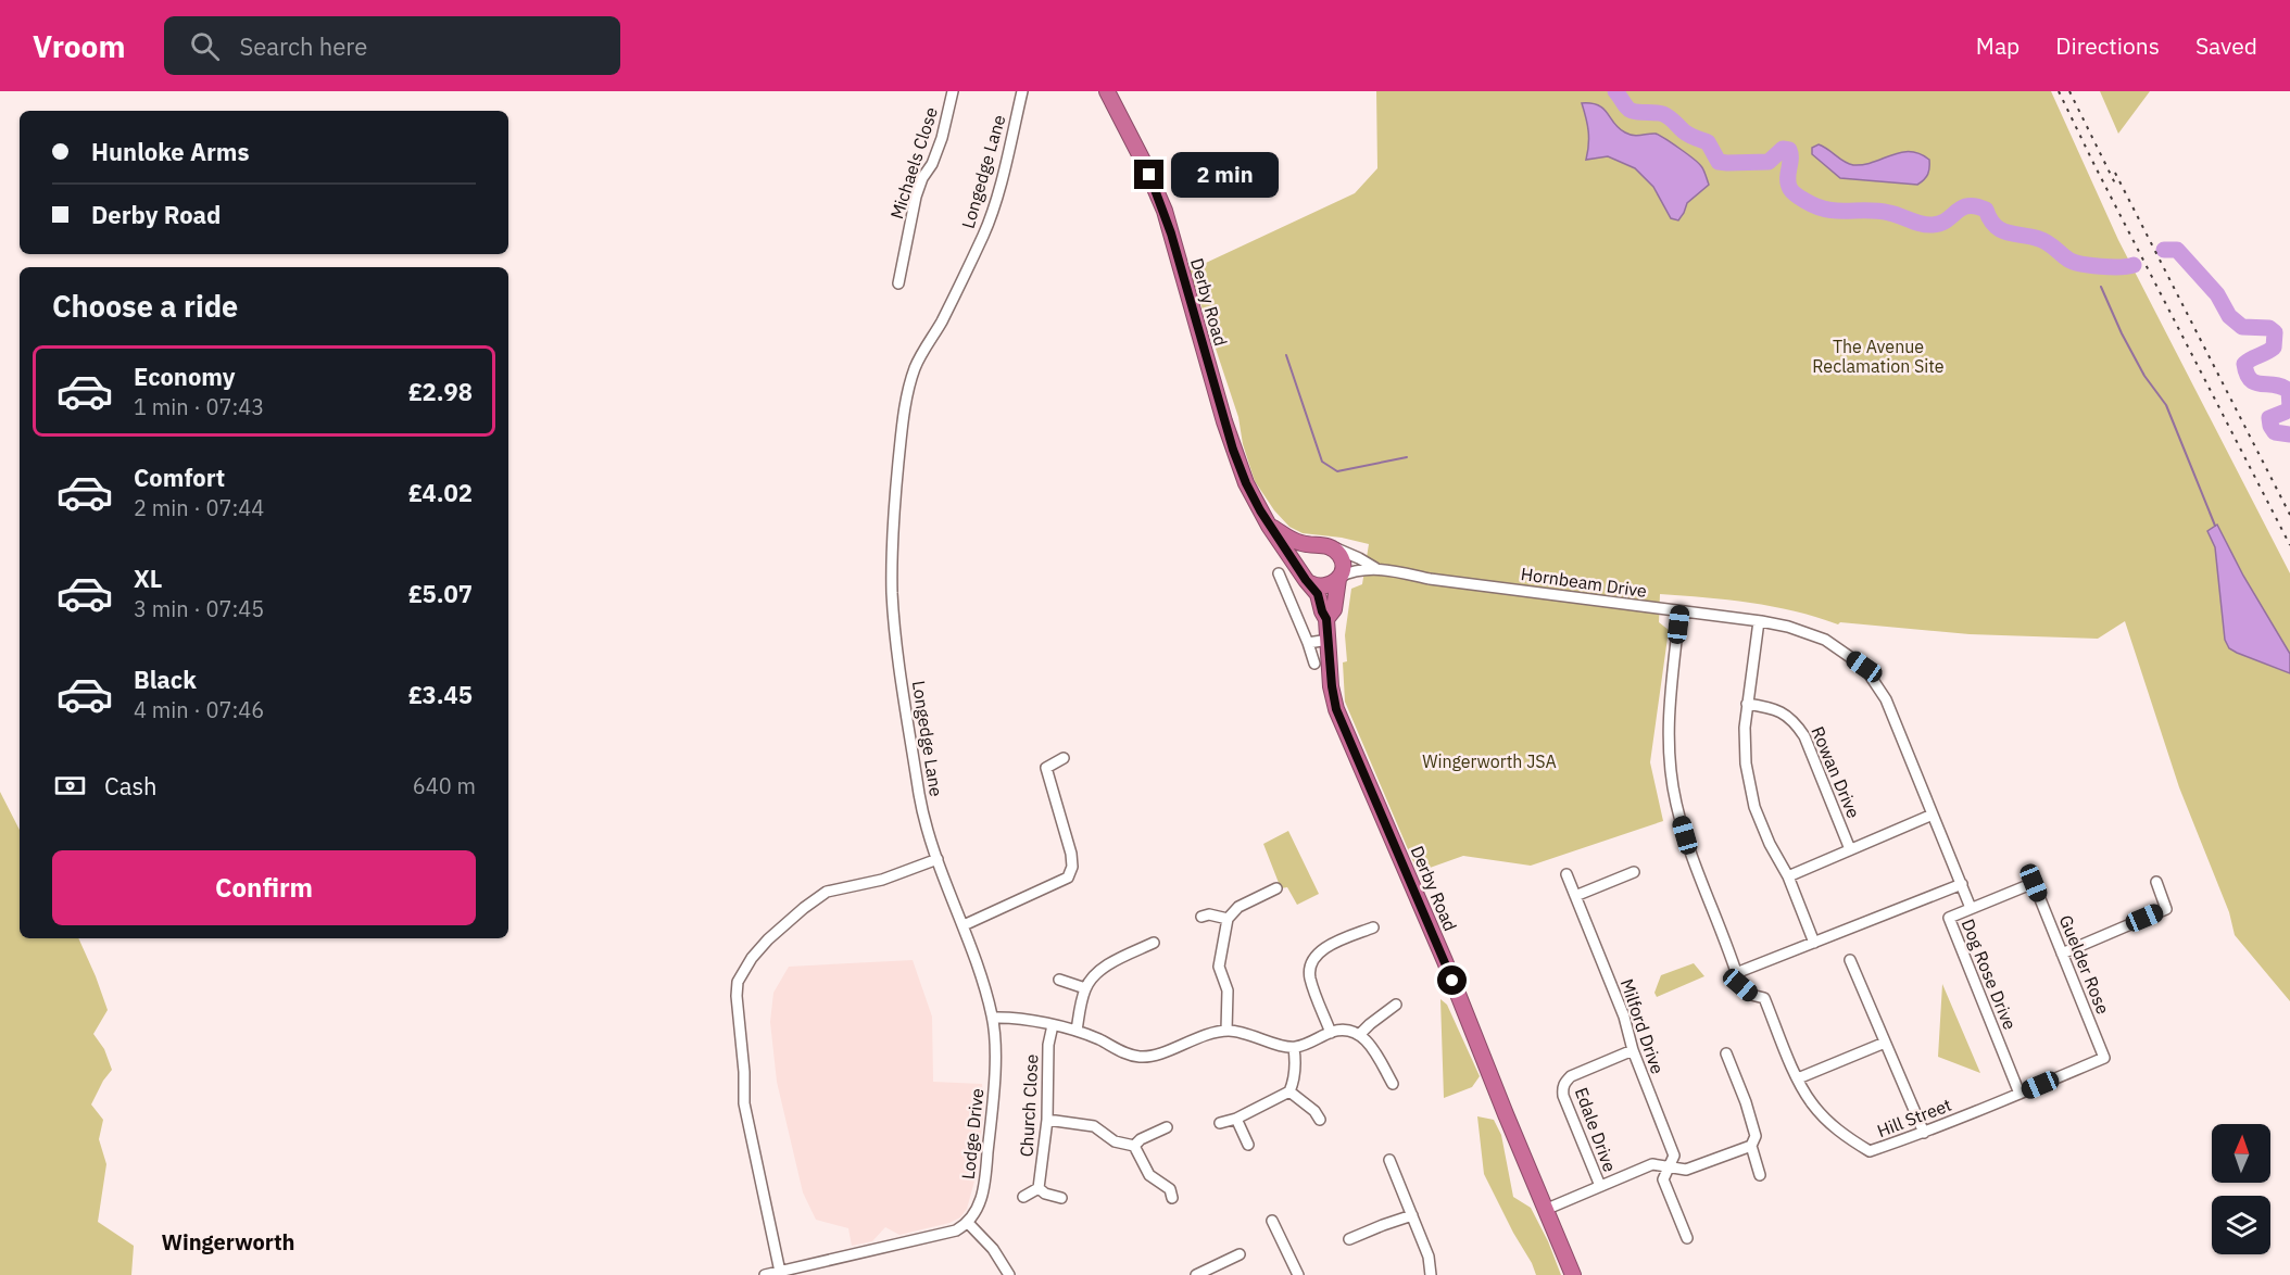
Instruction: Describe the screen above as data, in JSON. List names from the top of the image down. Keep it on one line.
{"streets":{"highway":["Derby Road"],"street":["Michaels Close","Longedge Lane","Hornbeam Drive","Rowan Drive","Guelder Rose","Dog Rose Drive","Milford Drive","Church Close","Hill Street","Edale Drive","Lodge Drive"]},"crossings":[["Longedge Lane","Lodge Drive"],["Derby Road","Hornbeam Drive"],["Hornbeam Drive","Dog Rose Drive"],["Hornbeam Drive","Hill Street"],["Guelder Rose","Dog Rose Drive"],["Guelder Rose","Hill Street"],["Dog Rose Drive","Hill Street"],["Milford Drive","Edale Drive"]],"districts":["Wingerworth"],"parks":["The Avenue Reclamation Site","Wingerworth JSA"],"north":"top","page":{"header":"Vroom","search":"Search here","nav":["Map","Directions","Saved"],"banner":["Hunloke Arms","Derby Road"],"bubble":"2 min","heading":"Choose a ride","list":[{"name":"Economy","note":"1 min · 07:43","value":"£2.98"},{"name":"Comfort","note":"2 min · 07:44","value":"£4.02"},{"name":"XL","note":"3 min · 07:45","value":"£5.07"},{"name":"Black","note":"4 min · 07:46","value":"£3.45"}],"pay":["Cash","640 m"],"buttons":"Confirm"}}
